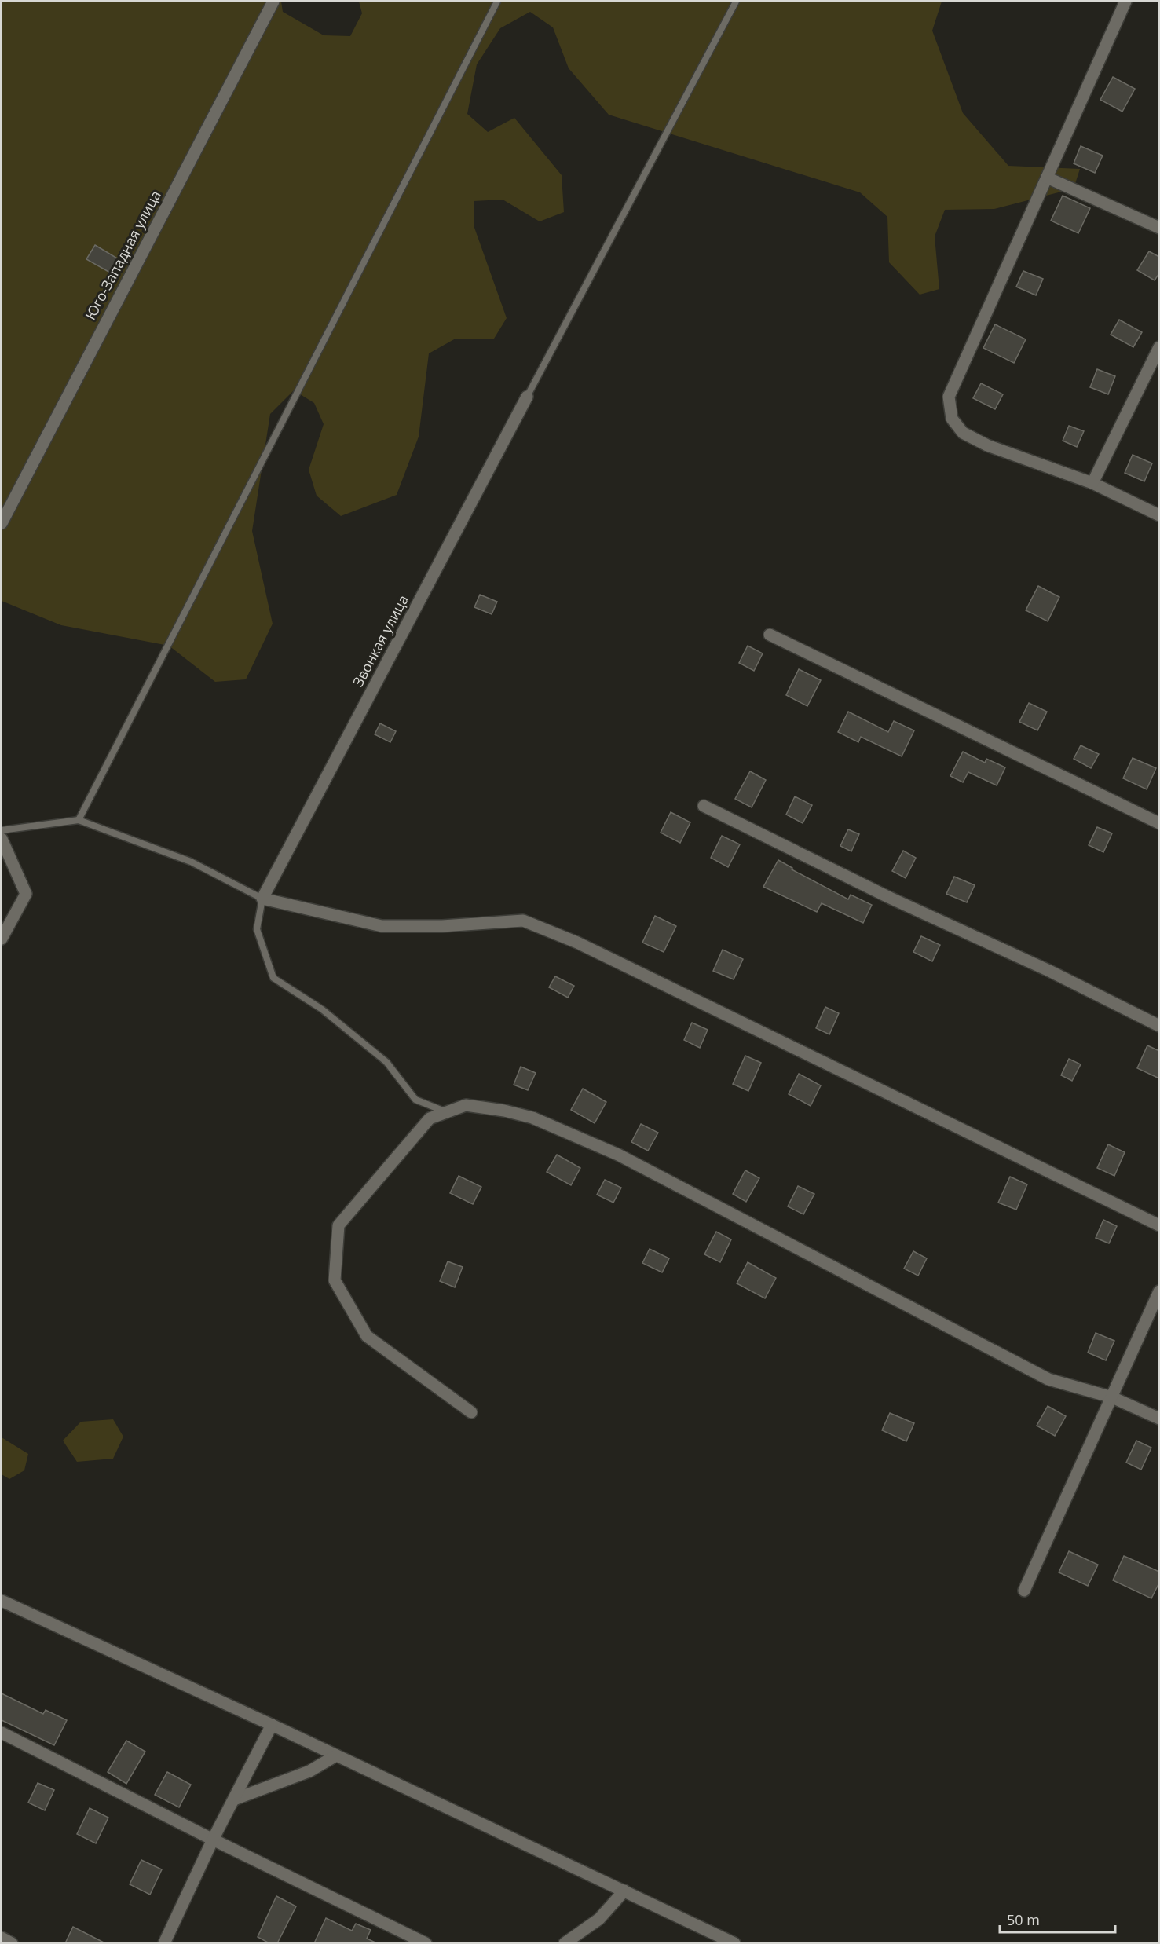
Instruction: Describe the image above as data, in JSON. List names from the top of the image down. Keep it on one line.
{"streets":{"street":["Юго-Западная улица","Звонкая улица"]},"scale_bar":"50 m"}
